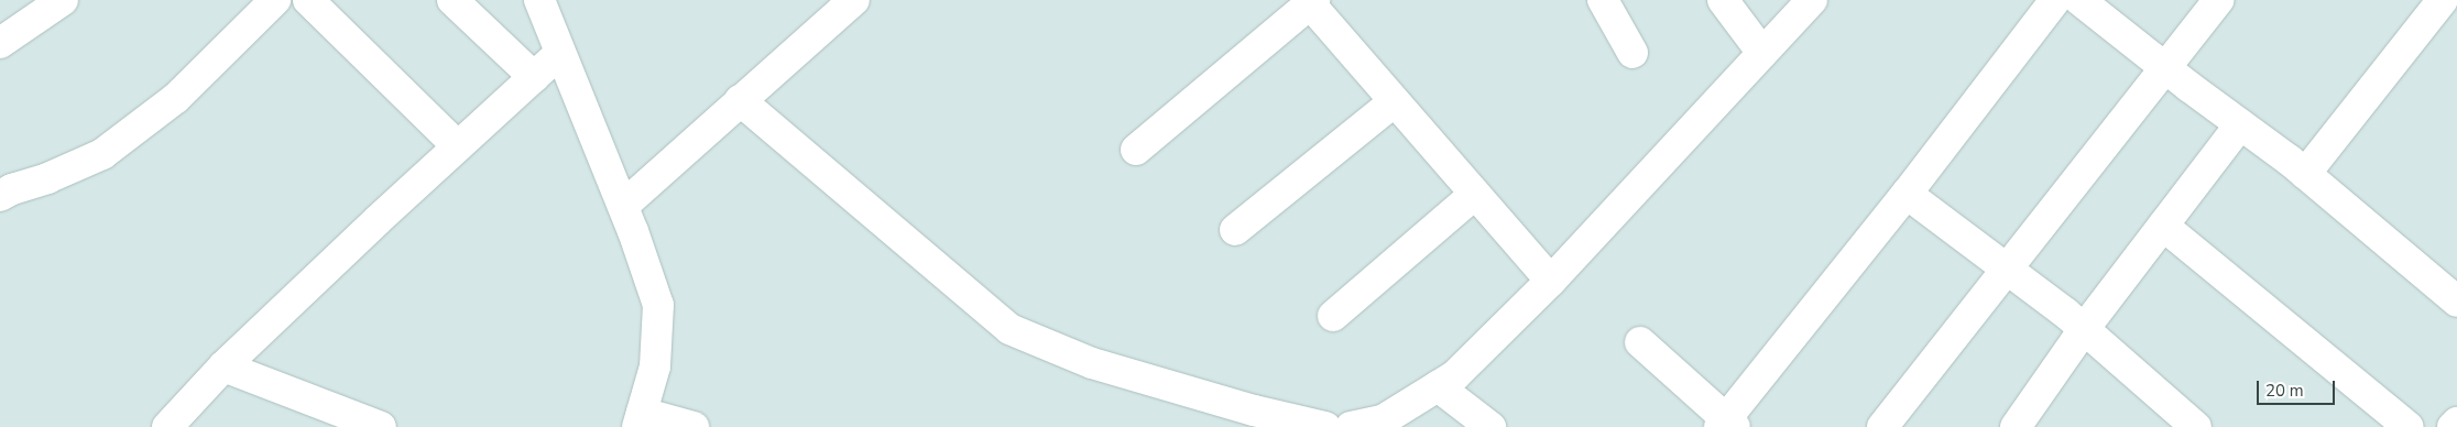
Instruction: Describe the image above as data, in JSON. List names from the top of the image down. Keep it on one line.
{"scale_bar":"20 m"}
